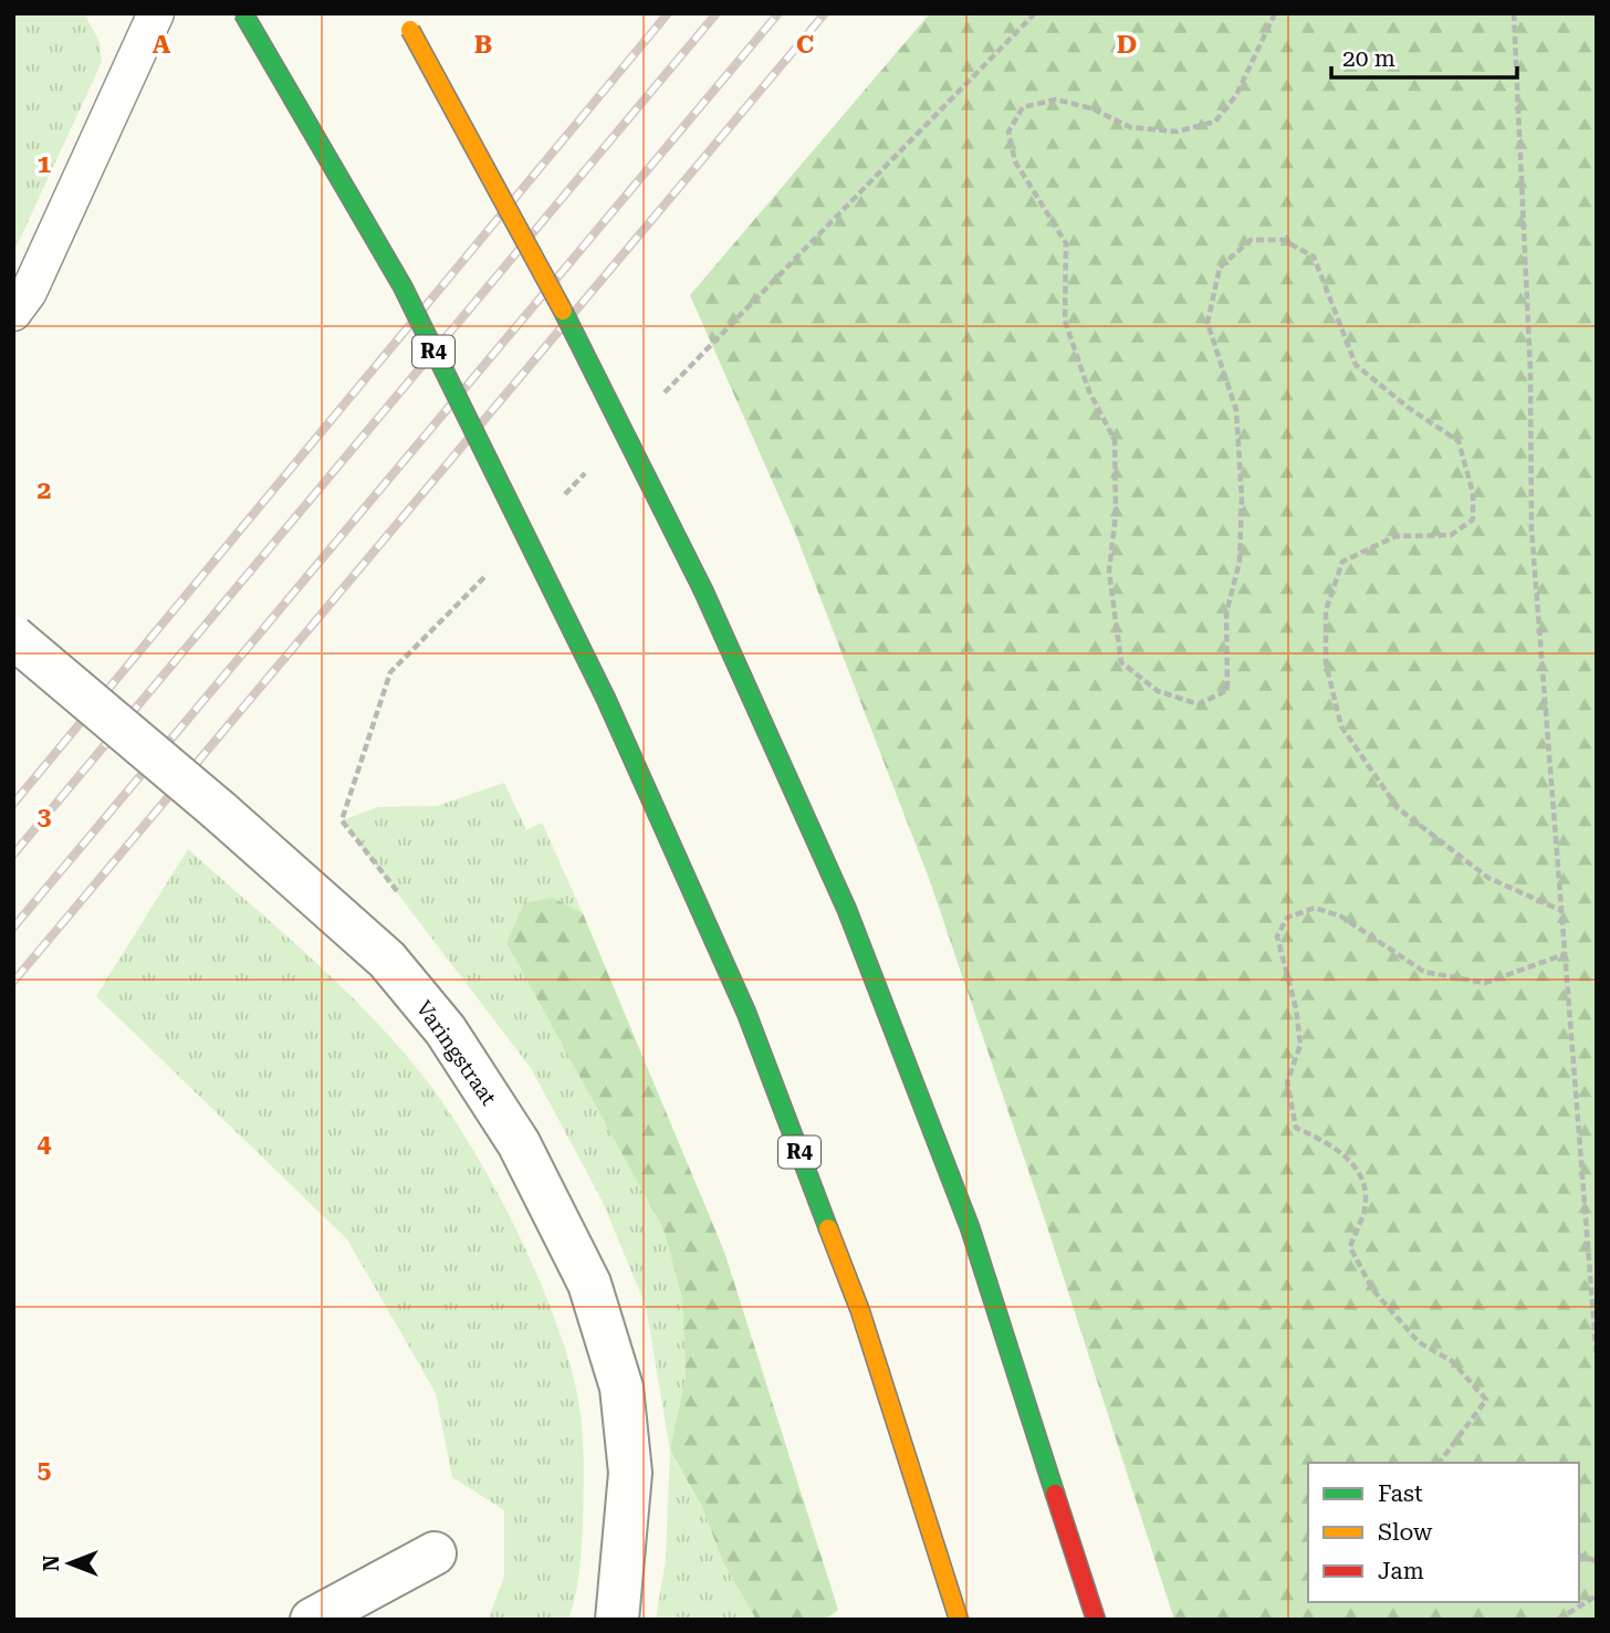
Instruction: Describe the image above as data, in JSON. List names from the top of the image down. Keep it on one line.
{"streets":{"highway":["R4"],"street":["Varingstraat"]},"legend":["Fast","Slow","Jam"],"scale_bar":"20 m","north":"left","grid":{"columns":["A","B","C","D"],"rows":["1","2","3","4","5"]}}
